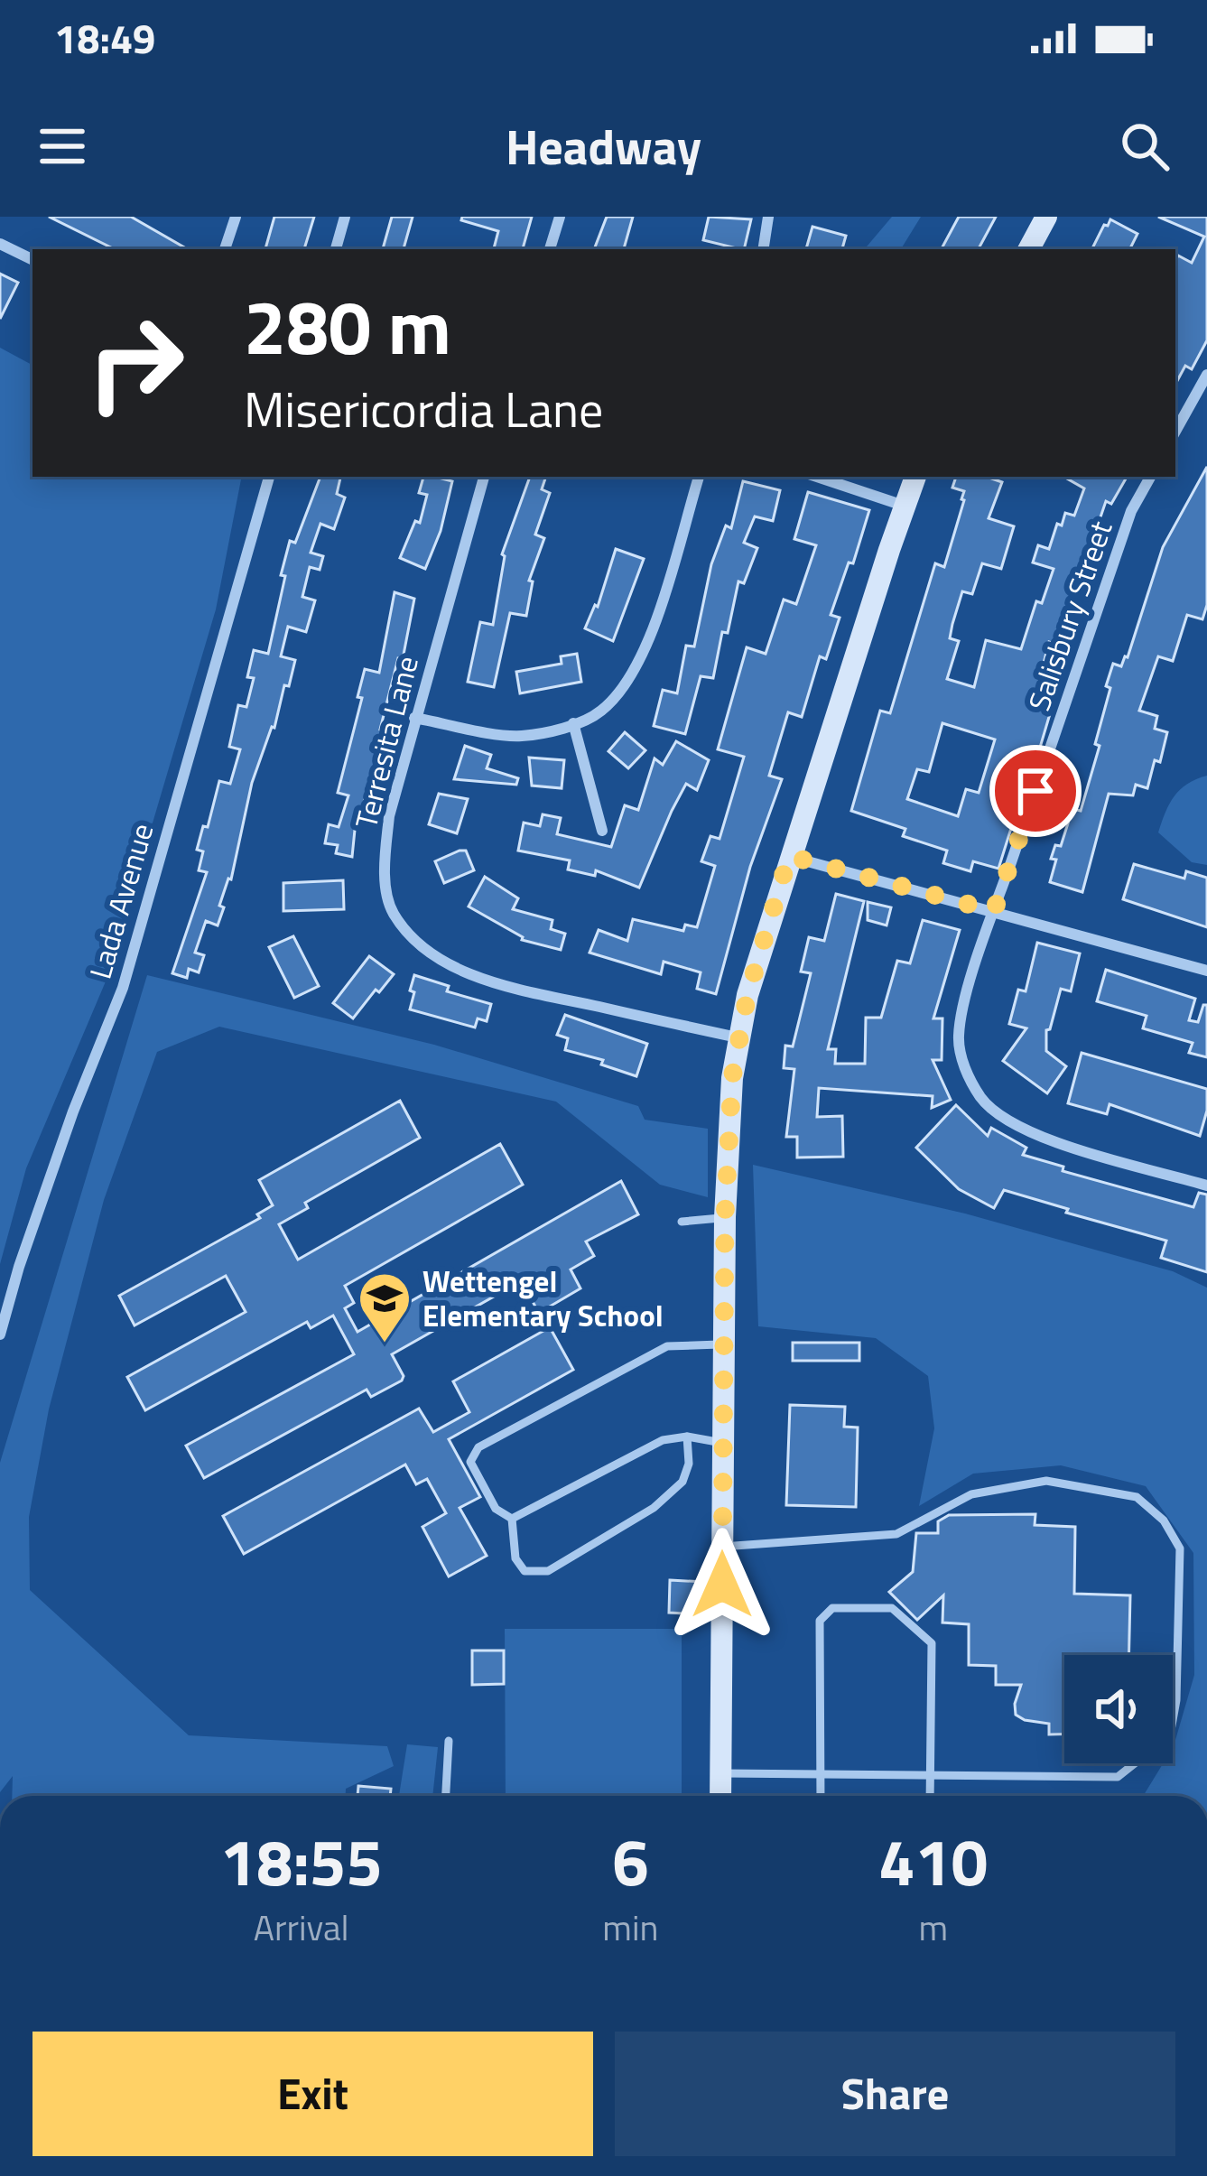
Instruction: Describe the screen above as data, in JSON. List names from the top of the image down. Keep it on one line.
{"streets":{"street":["Salisbury Street","Terresita Lane","Lada Avenue"]},"places":{"school or university":["Wettengel Elementary School"]},"page":{"status":"18:49","header":"Headway","turn":["280 m","Misericordia Lane"],"eta":["18:55","Arrival","6","min","410","m"],"buttons":["Exit","Share"]}}
